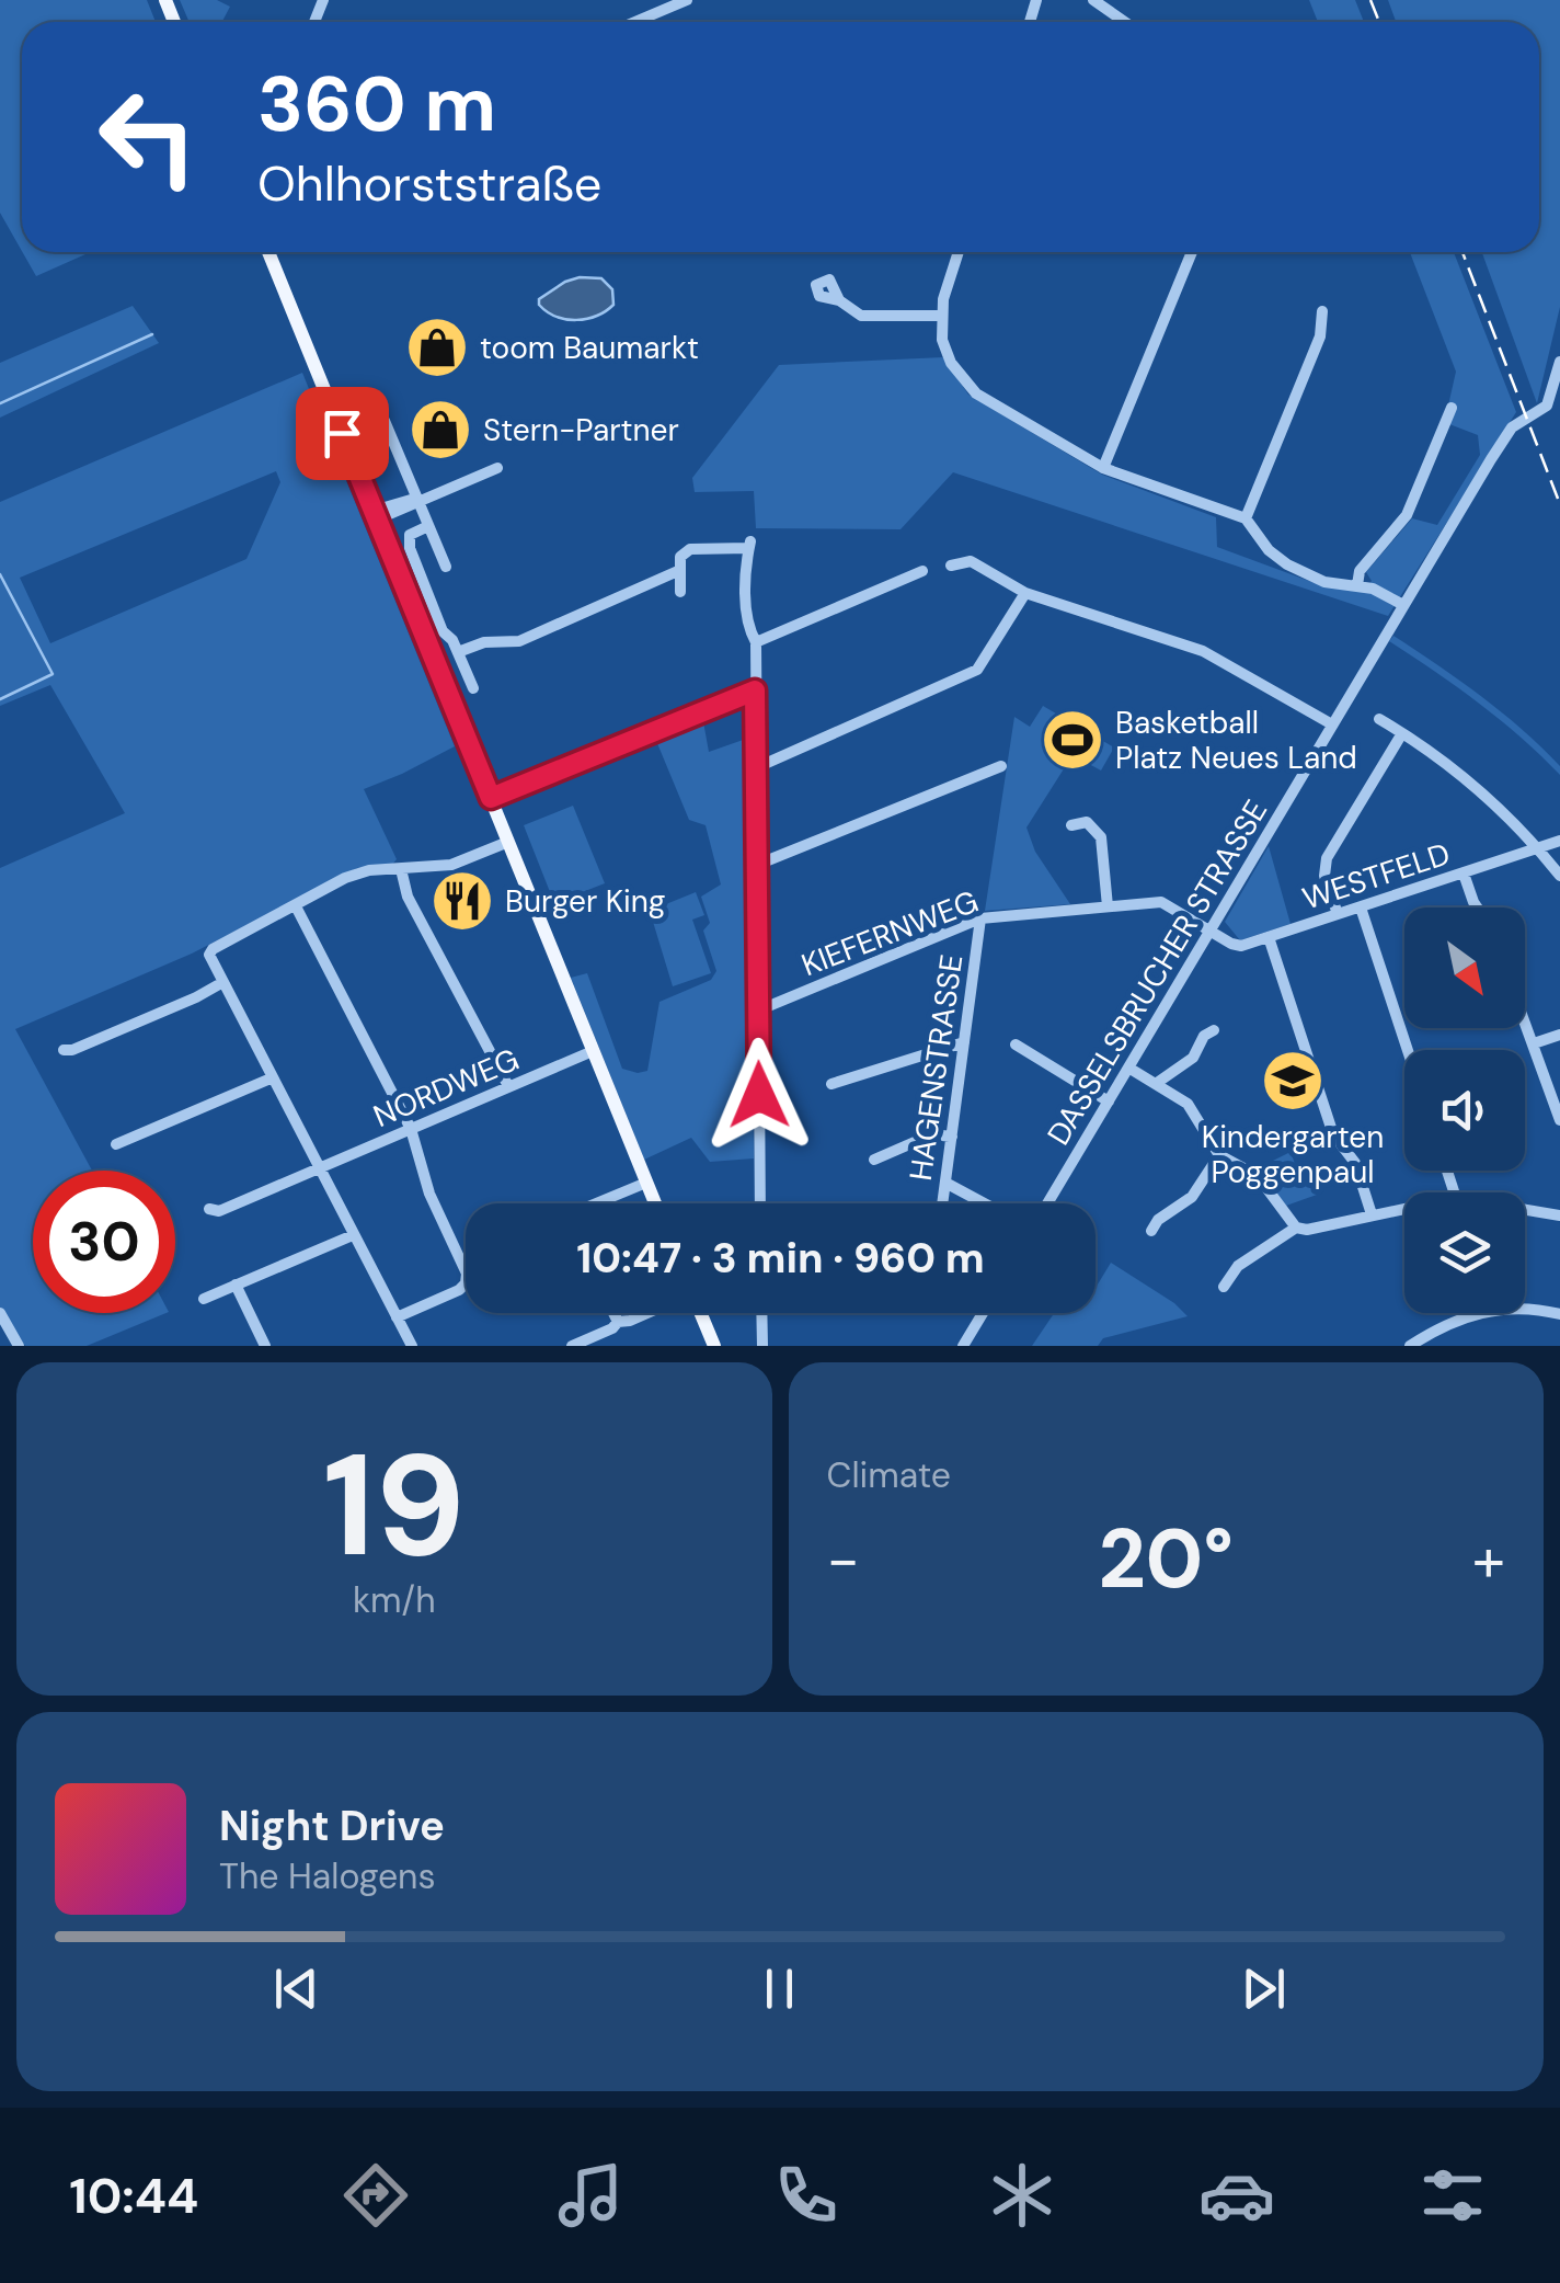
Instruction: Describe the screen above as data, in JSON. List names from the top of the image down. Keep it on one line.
{"streets":{"street":["WESTFELD","KIEFERNWEG","DASSELSBRUCHER STRASSE","HAGENSTRASSE","NORDWEG"]},"crossings":[["WESTFELD","KIEFERNWEG"],["WESTFELD","DASSELSBRUCHER STRASSE"],["KIEFERNWEG","DASSELSBRUCHER STRASSE"],["KIEFERNWEG","HAGENSTRASSE"]],"places":{"shop":["toom Baumarkt","Stern-Partner"],"sports":["Basketball Platz Neues Land"],"restaurant":["Burger King"],"school or university":["Kindergarten Poggenpaul"]},"north":"bottom right","page":{"turn":["360 m","Ohlhorststraße"],"limit":"30","trip":"10:47 · 3 min · 960 m","tile":[["19","km/h"],"Climate"],"heat":["−","20°","+"],"song":["Night Drive","The Halogens"],"tabs":"10:44"}}
